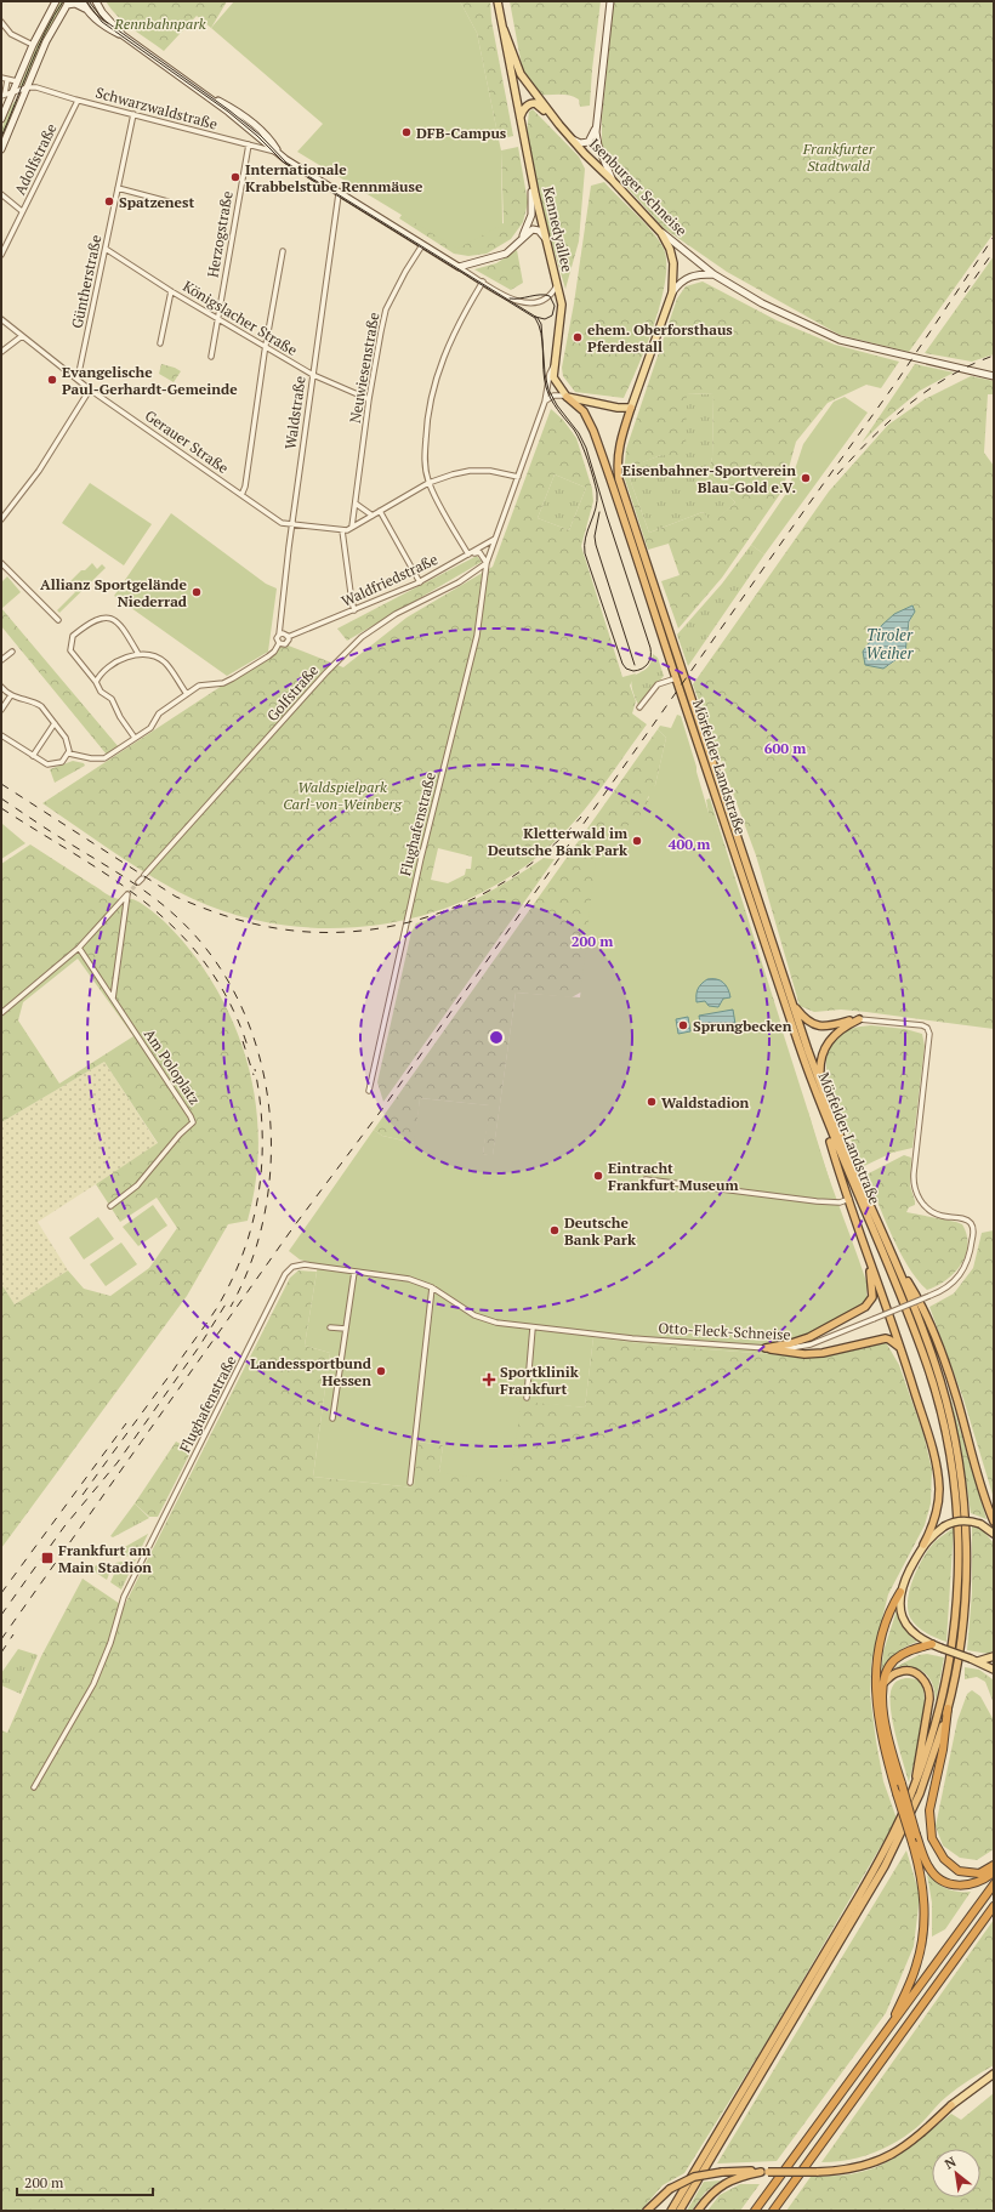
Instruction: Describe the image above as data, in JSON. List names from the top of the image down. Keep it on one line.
{"streets":{"highway":["Mörfelder Landstraße"],"main road":["Isenburger Schneise","Kennedyallee"],"street":["Schwarzwaldstraße","Adolfstraße","Herzogstraße","Güntherstraße","Königslacher Straße","Neuwiesenstraße","Waldstraße","Gerauer Straße","Waldfriedstraße","Golfstraße","Flughafenstraße","Am Poloplatz","Otto-Fleck-Schneise"]},"crossings":[["Schwarzwaldstraße","Adolfstraße"],["Schwarzwaldstraße","Herzogstraße"],["Schwarzwaldstraße","Güntherstraße"],["Isenburger Schneise","Kennedyallee"],["Kennedyallee","Mörfelder Landstraße"],["Kennedyallee","Flughafenstraße"],["Herzogstraße","Königslacher Straße"],["Güntherstraße","Königslacher Straße"],["Güntherstraße","Gerauer Straße"],["Königslacher Straße","Neuwiesenstraße"],["Königslacher Straße","Waldstraße"],["Waldstraße","Gerauer Straße"],["Waldstraße","Waldfriedstraße"],["Waldfriedstraße","Flughafenstraße"],["Golfstraße","Flughafenstraße"],["Flughafenstraße","Otto-Fleck-Schneise"]],"water":["Tiroler Weiher"],"parks":["Rennbahnpark","Frankfurter Stadtwald","Waldspielpark Carl-von-Weinberg"],"places":{"other":["DFB-Campus","Internationale Krabbelstube Rennmäuse","Spatzenest","ehem. Oberforsthaus Pferdestall","Evangelische Paul-Gerhardt-Gemeinde","Eisenbahner-Sportverein Blau-Gold e.V.","Allianz Sportgelände Niederrad","Kletterwald im Deutsche Bank Park","Sprungbecken","Waldstadion","Eintracht Frankfurt Museum","Deutsche Bank Park","Landessportbund Hessen"],"health":["Sportklinik Frankfurt"],"transit":["Frankfurt am Main Stadion"]},"scale_bar":"200 m","north":"top left","rings":["600 m","400 m","200 m"]}
